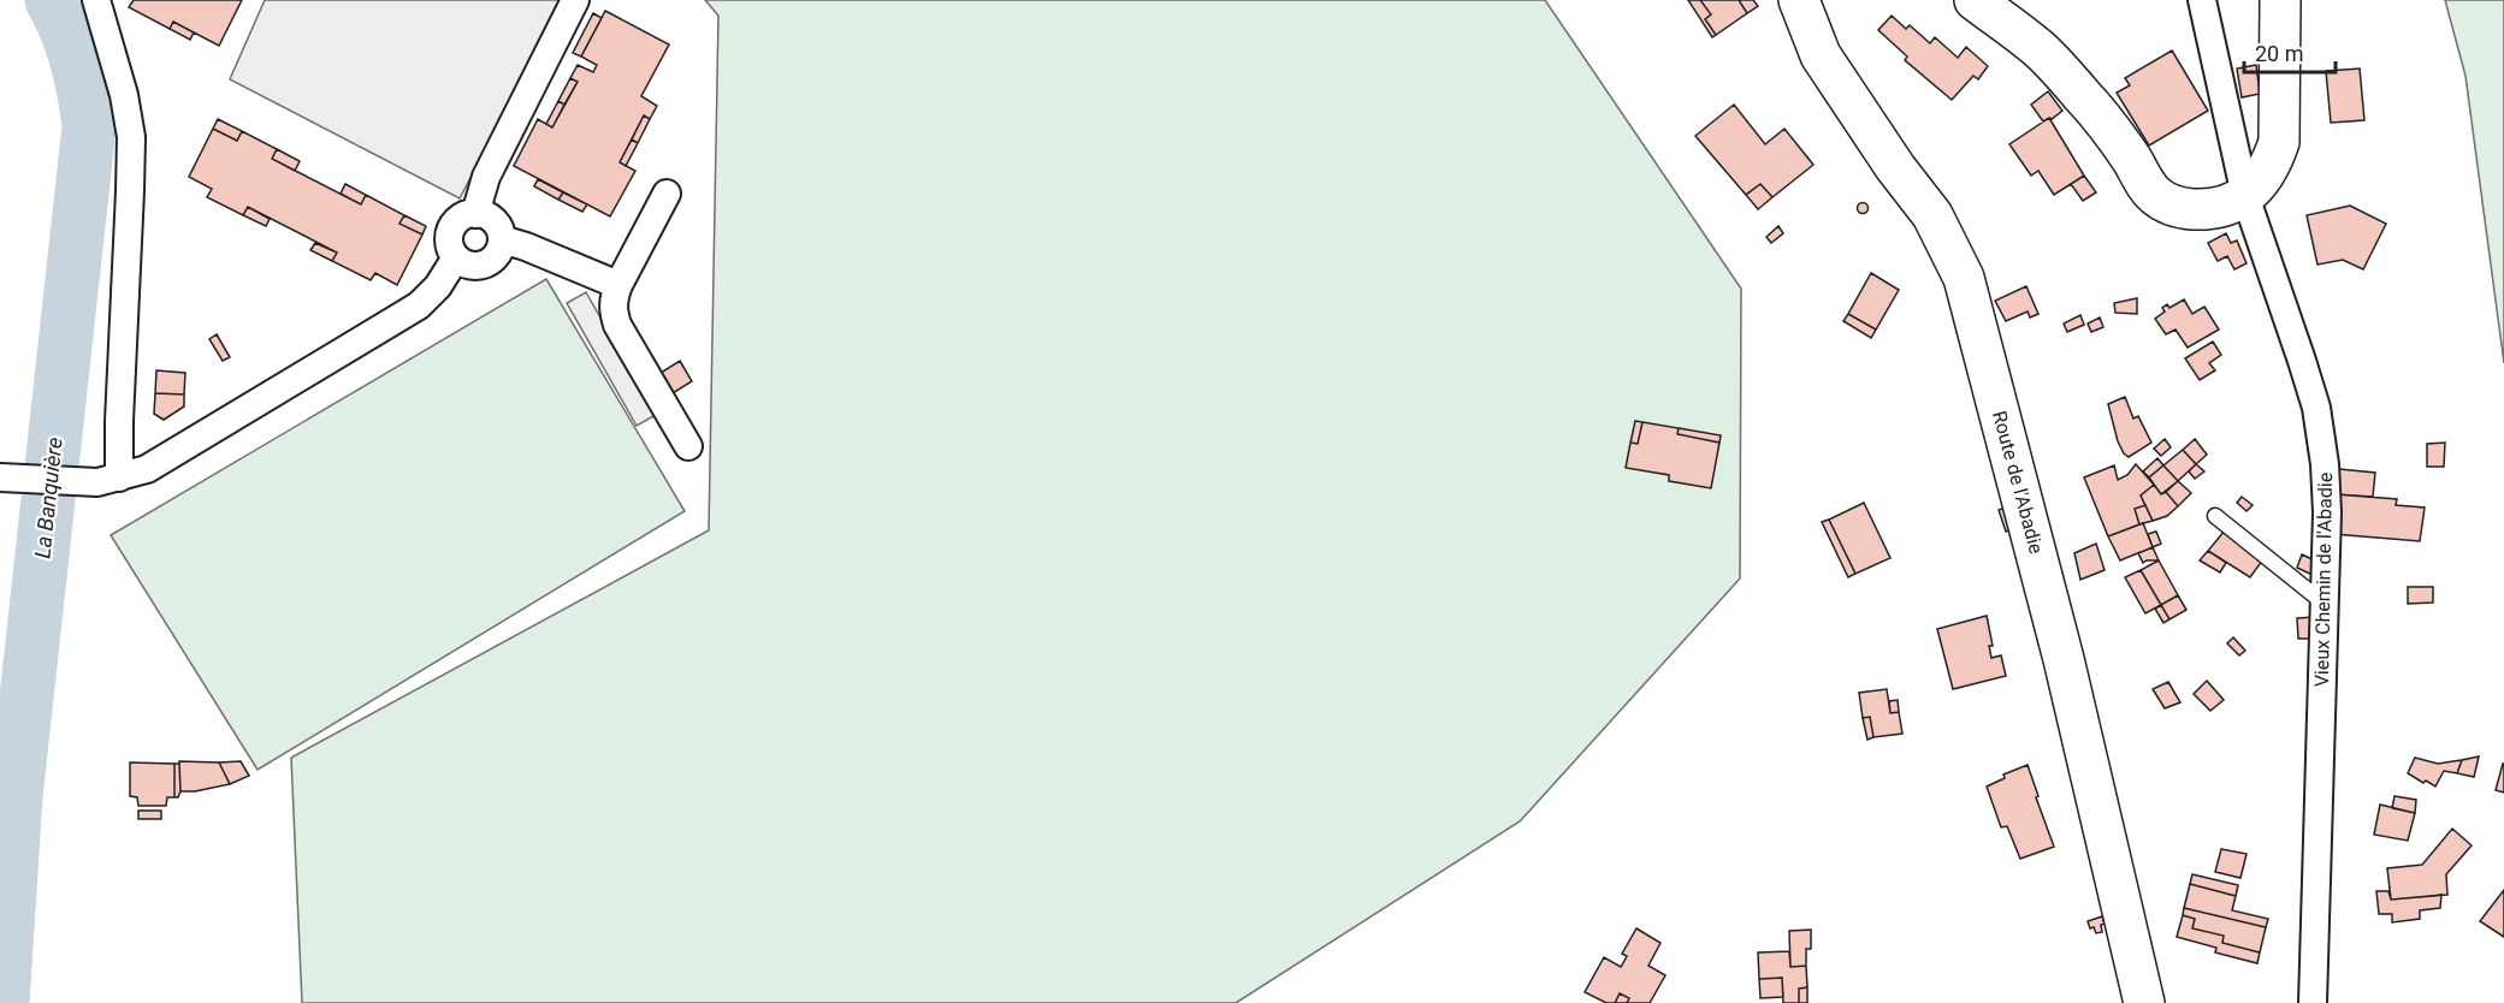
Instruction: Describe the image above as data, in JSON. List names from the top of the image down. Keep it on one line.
{"streets":{"street":["Route de l'Abadie","Vieux Chemin de l'Abadie"]},"water":["La Banquière"],"scale_bar":"20 m"}
